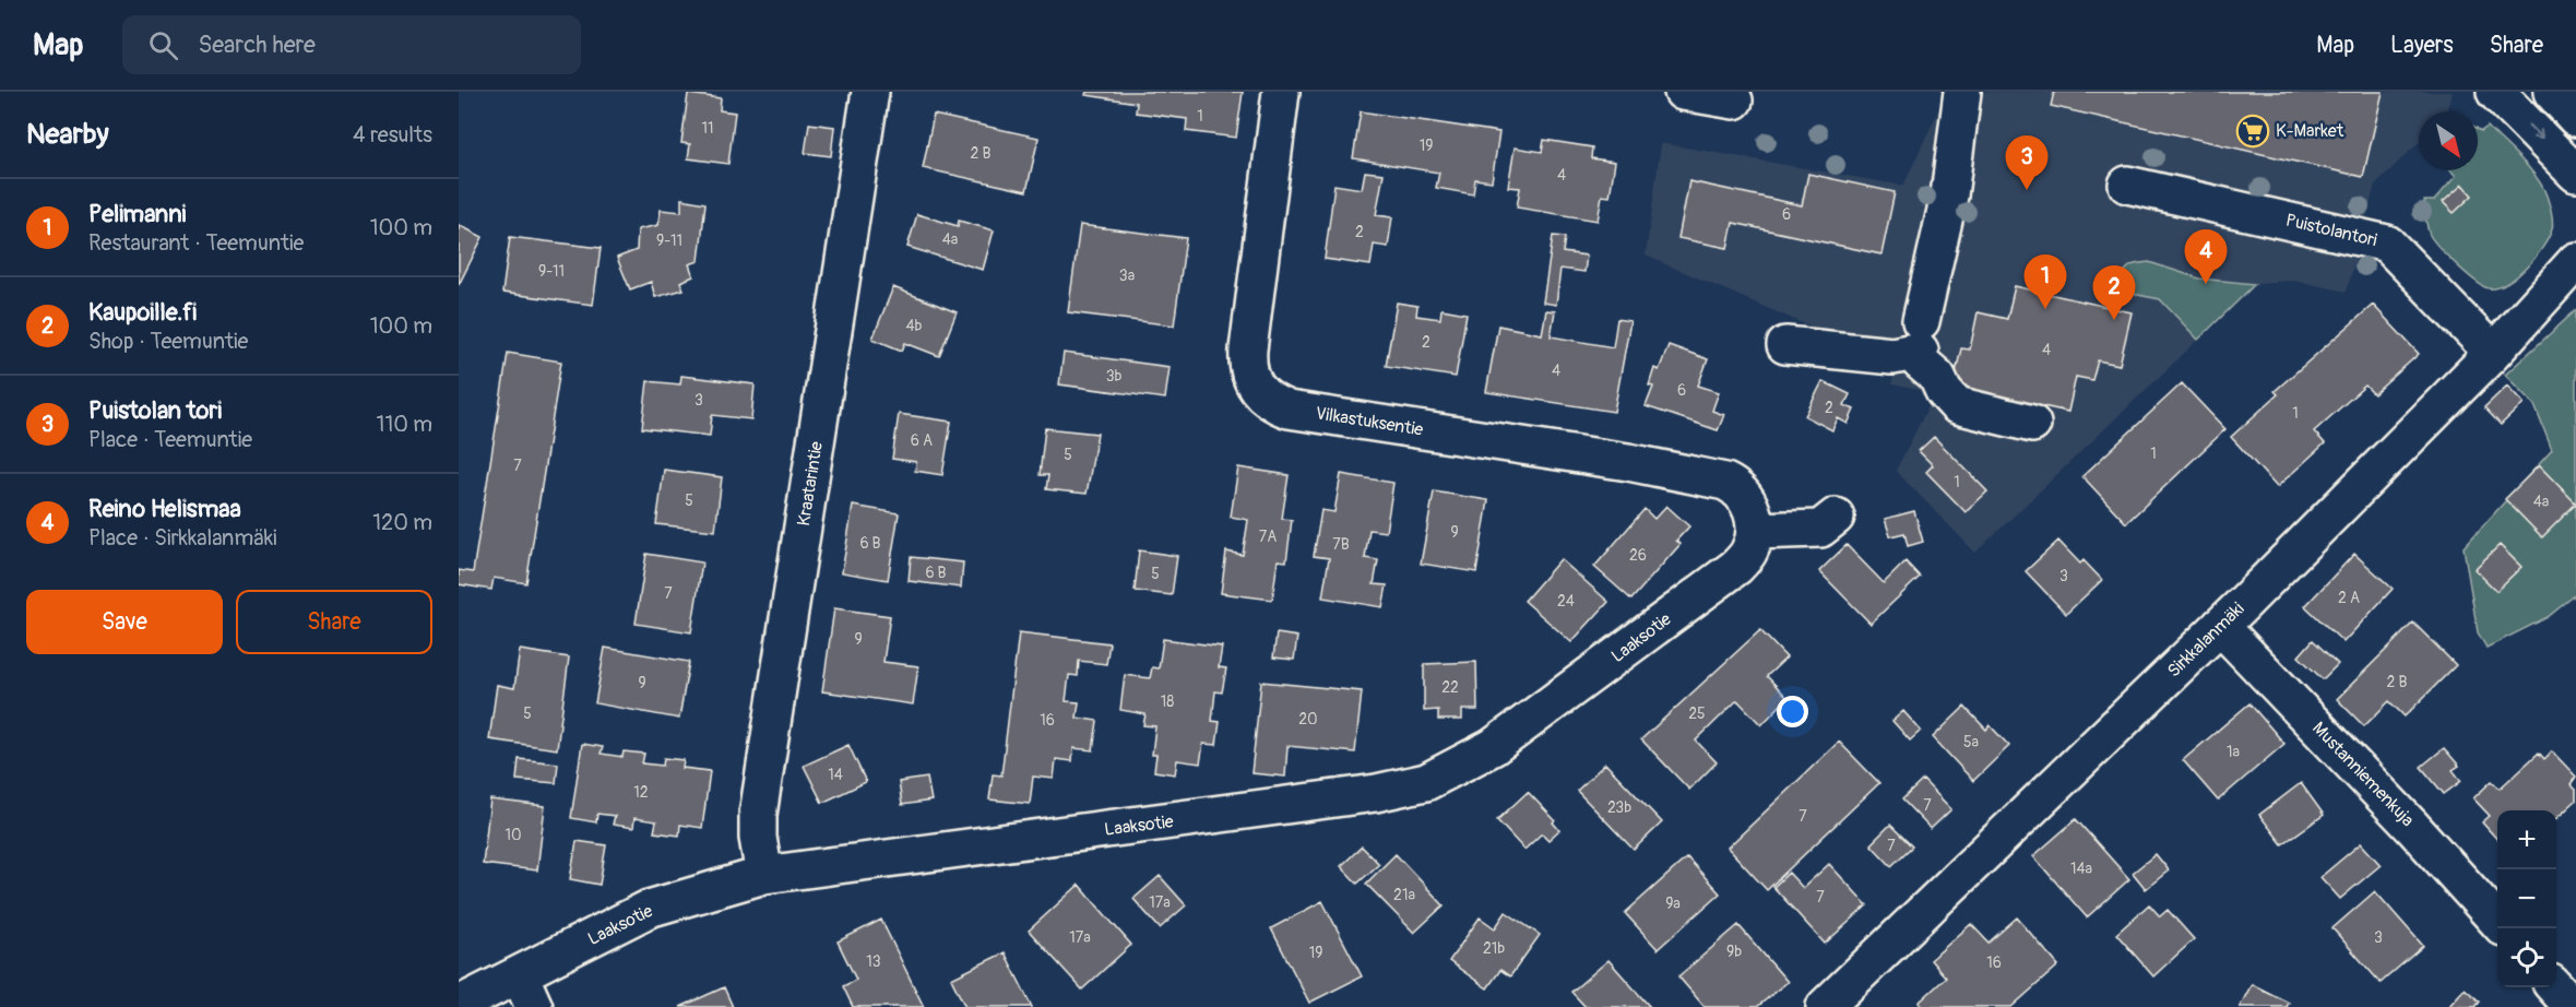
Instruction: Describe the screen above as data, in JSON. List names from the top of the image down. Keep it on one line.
{"streets":{"street":["Puistolantori","Vilkastuksentie","Kraatarintie","Laaksotie","Sirkkalanmäki","Mustanniemenkuja"]},"crossings":[["Puistolantori","Sirkkalanmäki"],["Vilkastuksentie","Laaksotie"],["Kraatarintie","Laaksotie"],["Sirkkalanmäki","Mustanniemenkuja"]],"places":{"supermarket":["K-Market"]},"house_numbers":["1","11","19","2 B","4","6","2","4a","9-11","9-11","3a","4b","2","4","4","3b","6","3","2","1","6 A","1","5","7","1","5","4a","9","7A","6 B","7B","26","6 B","5","3","7","2 A","24","9","2 B","9","22","18","5","25","20","16","5a","1a","14","12","7","23b","7","10","7","14a","21a","7","17a","9a","17a","3","21b","9b","19","13","16"],"north":"bottom right","page":{"header":"Map","search":"Search here","nav":["Map","Layers","Share"],"heading":["Nearby","4 results"],"pins":["3","4","1","2"],"list":[{"mark":"1","name":"Pelimanni","note":"Restaurant · Teemuntie","value":"100 m"},{"mark":"2","name":"Kaupoille.fi","note":"Shop · Teemuntie","value":"100 m"},{"mark":"3","name":"Puistolan tori","note":"Place · Teemuntie","value":"110 m"},{"mark":"4","name":"Reino Helismaa","note":"Place · Sirkkalanmäki","value":"120 m"}],"buttons":["Save","Share"],"map_buttons":["+","−"]}}
